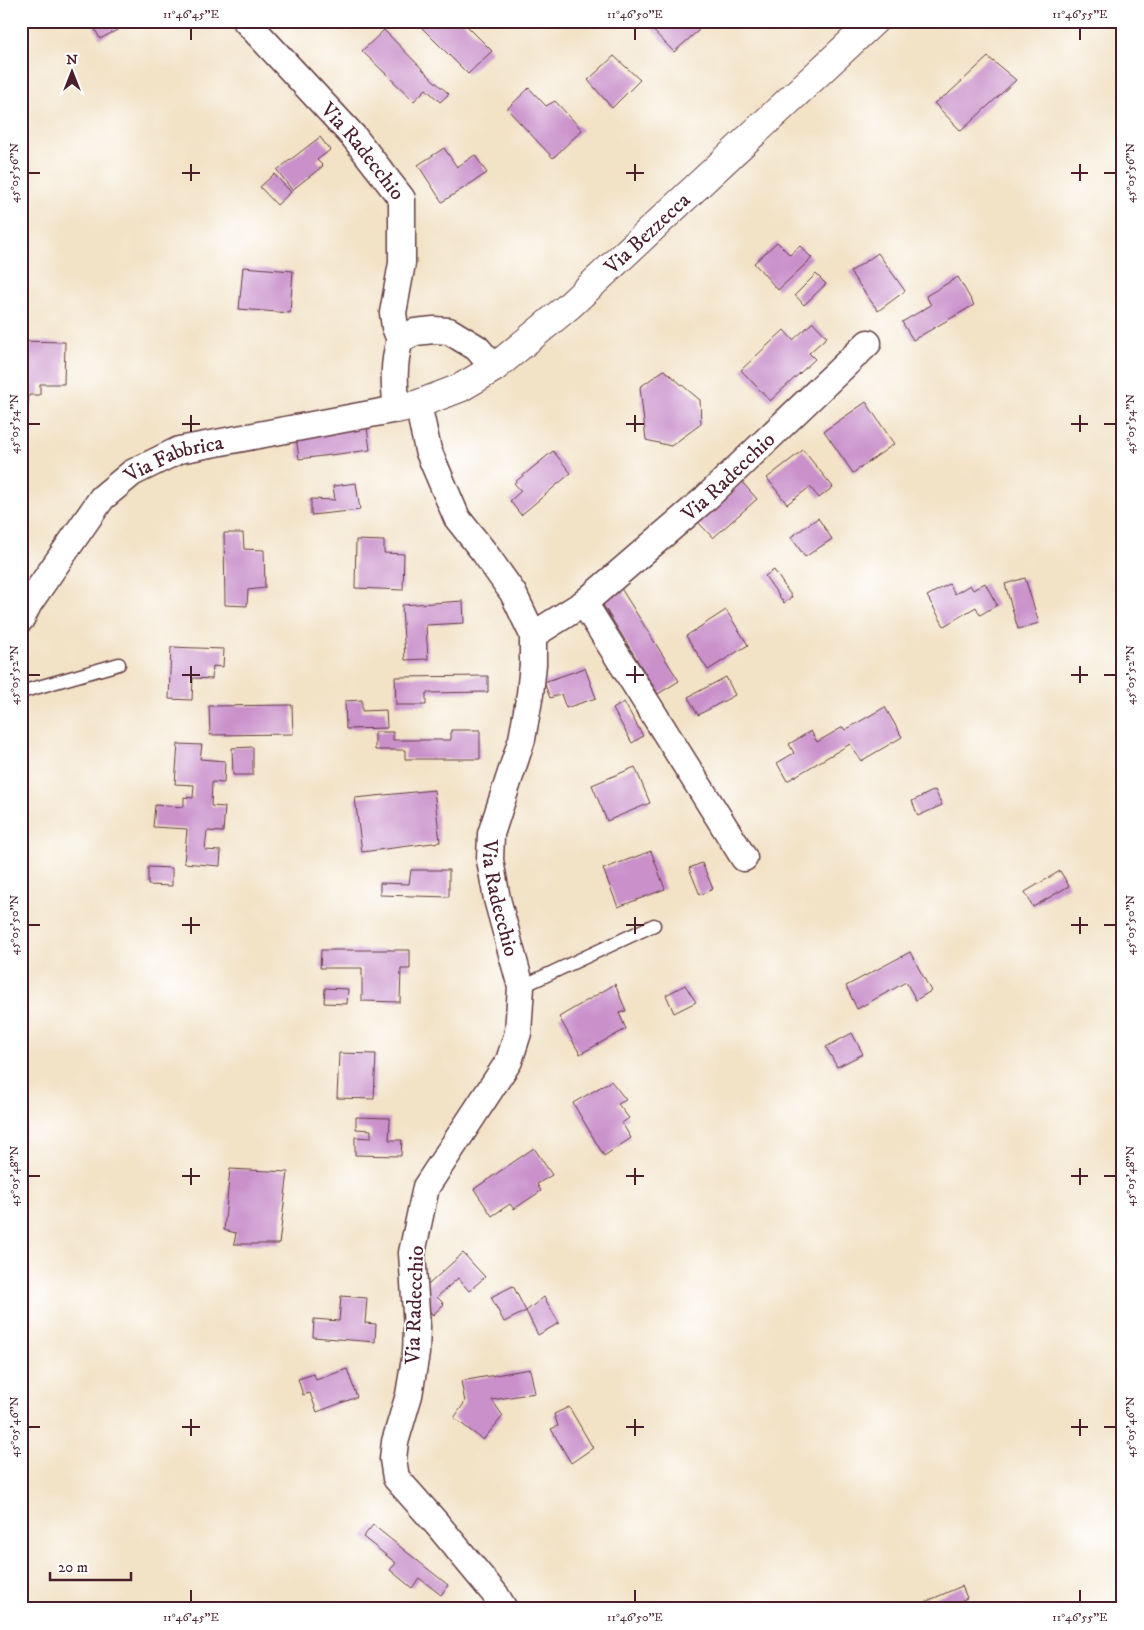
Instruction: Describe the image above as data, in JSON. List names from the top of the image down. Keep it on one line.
{"streets":{"street":["Via Radecchio","Via Bezzecca","Via Fabbrica"]},"crossings":[["Via Radecchio","Via Bezzecca"],["Via Radecchio","Via Fabbrica"],["Via Bezzecca","Via Fabbrica"]],"scale_bar":"20 m","north":"top","coordinates":["11°46'45\"E","11°46'50\"E","11°46'55\"E","45°05'56\"N","45°05'54\"N","45°05'52\"N","45°05'50\"N","45°05'48\"N","45°05'46\"N"]}
